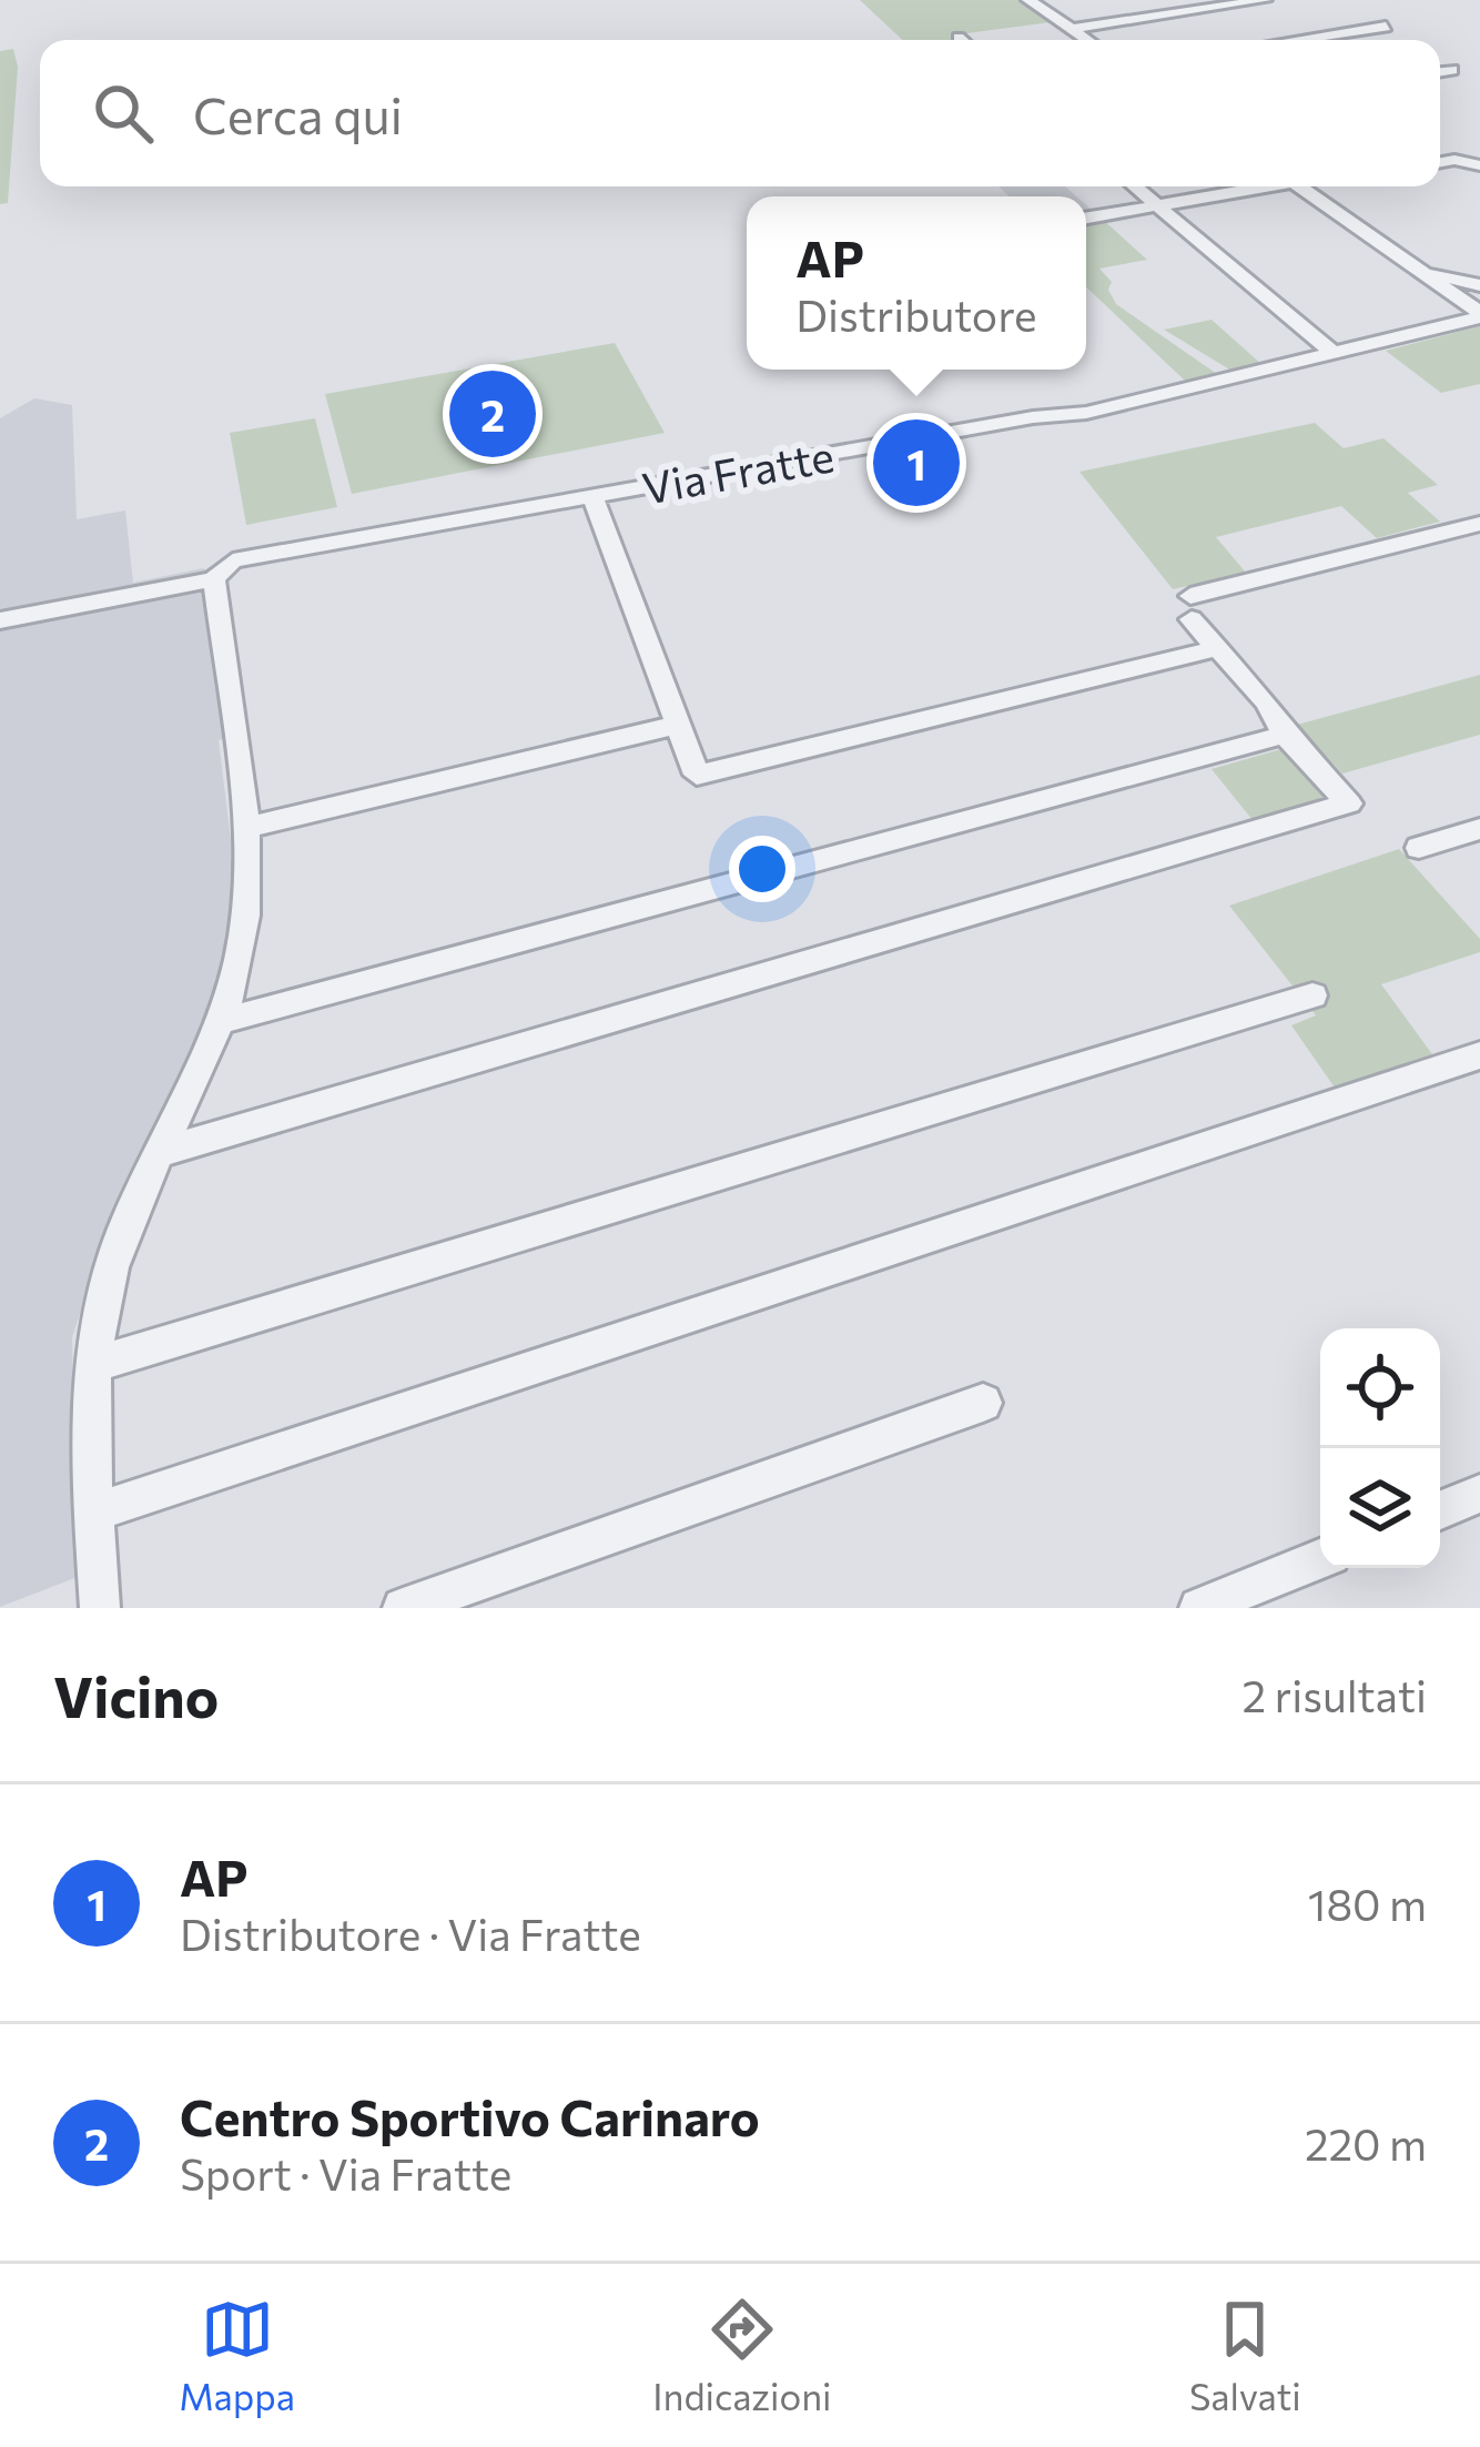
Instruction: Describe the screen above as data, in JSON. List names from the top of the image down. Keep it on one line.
{"streets":{"street":["Via Fratte"]},"page":{"search":"Cerca qui","popup":["AP","Distributore"],"pins":["2","1"],"heading":["Vicino","2 risultati"],"list":[{"mark":"1","name":"AP","note":"Distributore · Via Fratte","value":"180 m"},{"mark":"2","name":"Centro Sportivo Carinaro","note":"Sport · Via Fratte","value":"220 m"}],"nav":["Mappa","Indicazioni","Salvati"]}}
